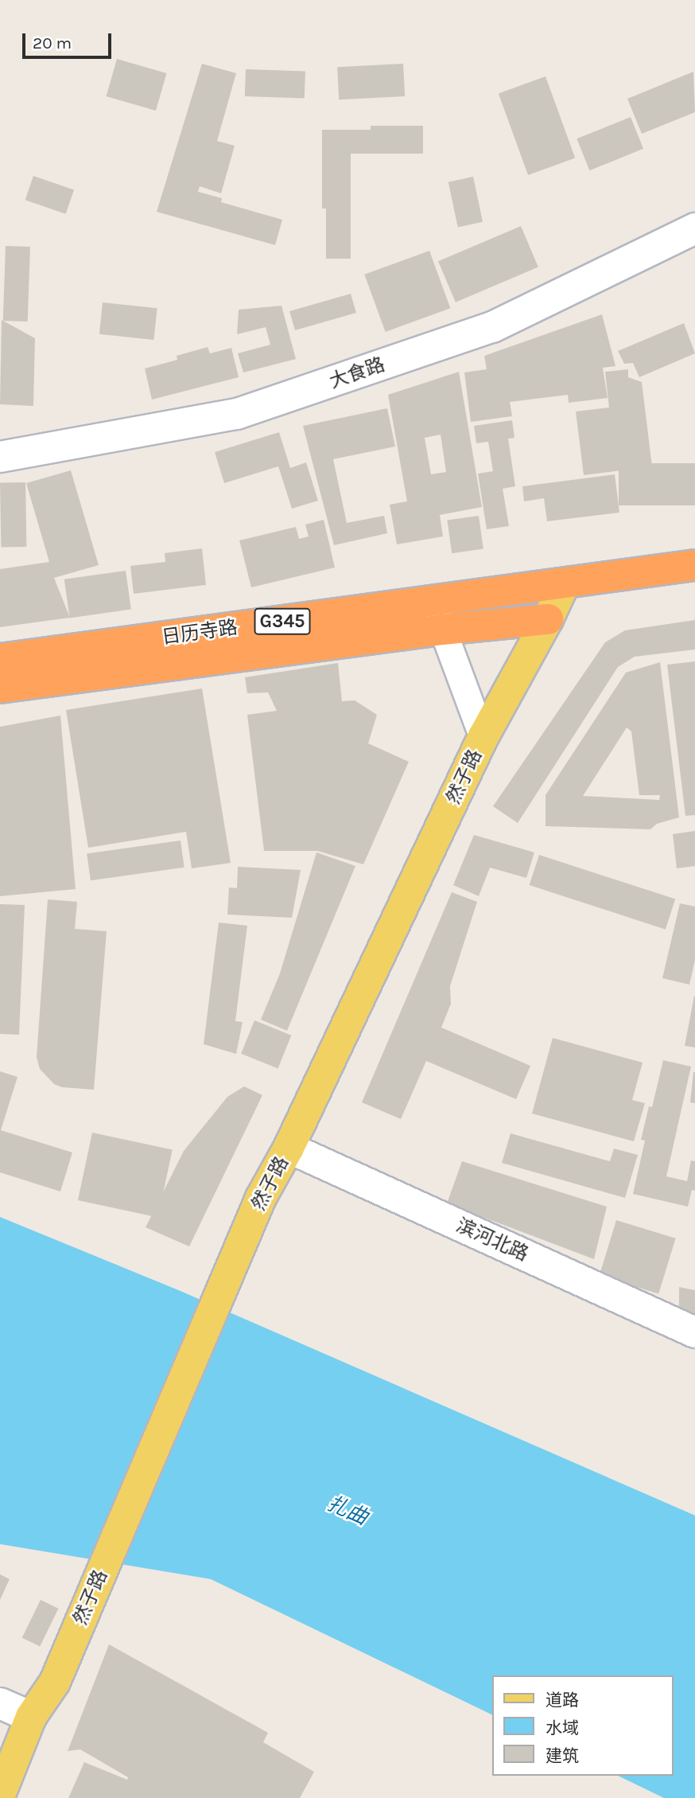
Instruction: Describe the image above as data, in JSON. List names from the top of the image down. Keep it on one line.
{"streets":{"highway":["G345","日历寺路"],"main road":["然子路"],"street":["大食路","滨河北路"]},"crossings":[["G345","日历寺路"],["G345","然子路"],["日历寺路","然子路"],["然子路","滨河北路"]],"water":["扎曲"],"legend":["道路","水域","建筑"],"scale_bar":"20 m"}
